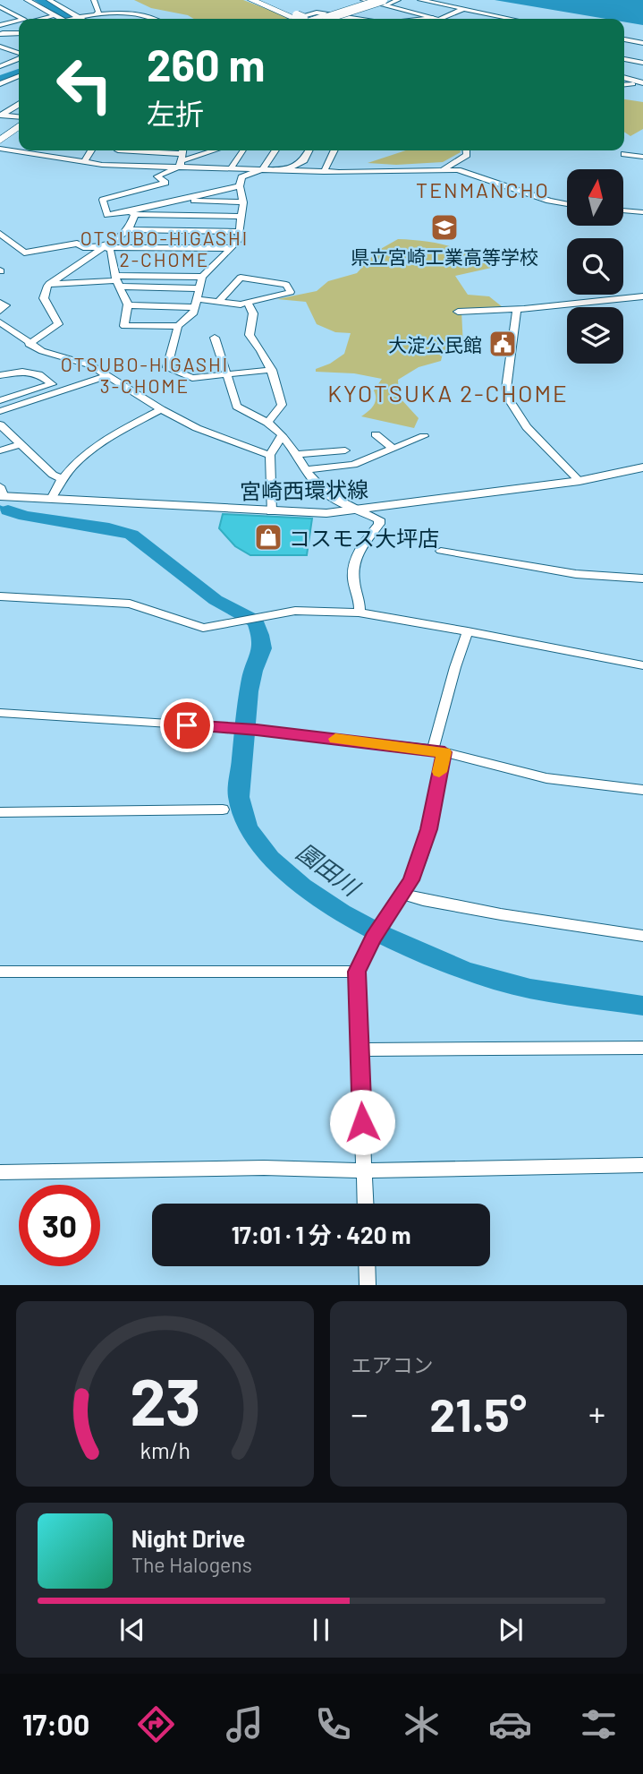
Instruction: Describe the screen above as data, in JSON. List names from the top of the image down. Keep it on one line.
{"streets":{"main road":["宮崎西環状線"]},"districts":["TENMANCHO","OTSUBO-HIGASHI 2-CHOME","OTSUBO-HIGASHI 3-CHOME","KYOTSUKA 2-CHOME"],"water":["園田川"],"places":{"school or university":["県立宮崎工業高等学校"],"public building":["大淀公民館"],"shop":["コスモス大坪店"]},"north":"top","page":{"turn":["260 m","左折"],"limit":"30","trip":"17:01 · 1 分 · 420 m","tile":"エアコン","heat":["−","21.5°","+"],"song":["Night Drive","The Halogens"],"tabs":"17:00","gauge":["23","km/h"]}}
